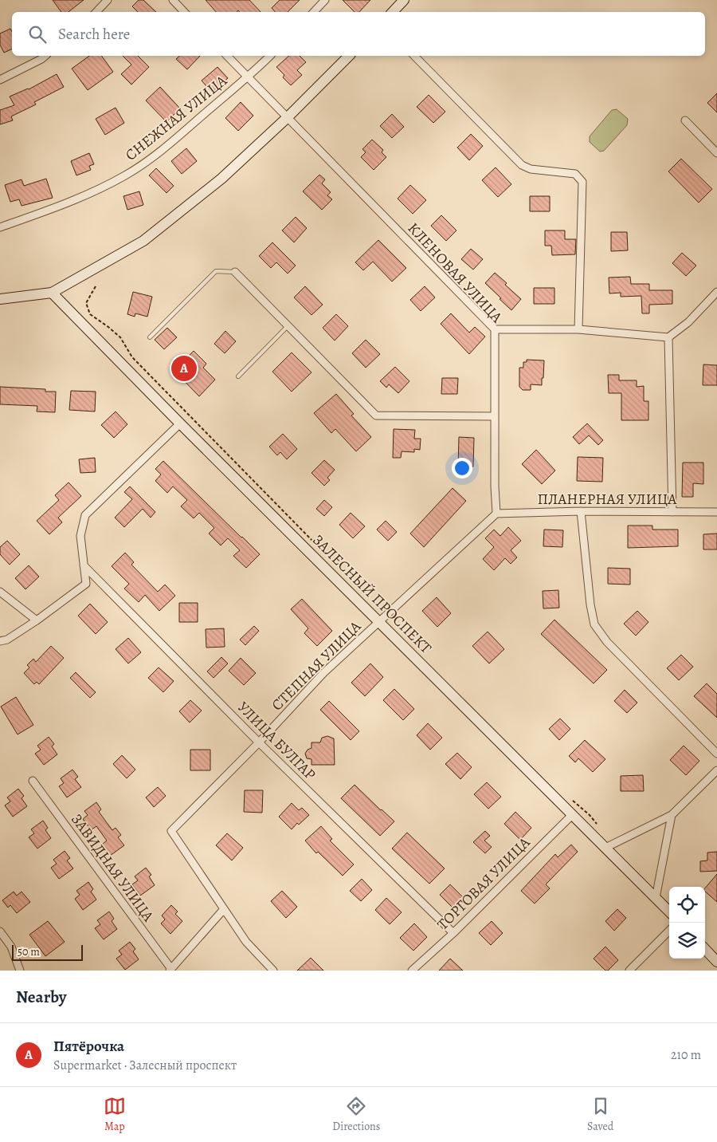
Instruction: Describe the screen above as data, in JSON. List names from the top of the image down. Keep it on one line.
{"streets":{"main road":["ЗАЛЕСНЫЙ ПРОСПЕКТ"],"street":["СНЕЖНАЯ УЛИЦА","КЛЕНОВАЯ УЛИЦА","ПЛАНЕРНАЯ УЛИЦА","СТЕПНАЯ УЛИЦА","УЛИЦА БУЛГАР","ЗАВИДНАЯ УЛИЦА","ТОРГОВАЯ УЛИЦА"]},"crossings":[["СНЕЖНАЯ УЛИЦА","КЛЕНОВАЯ УЛИЦА"],["КЛЕНОВАЯ УЛИЦА","ПЛАНЕРНАЯ УЛИЦА"],["КЛЕНОВАЯ УЛИЦА","СТЕПНАЯ УЛИЦА"],["ПЛАНЕРНАЯ УЛИЦА","СТЕПНАЯ УЛИЦА"],["ЗАЛЕСНЫЙ ПРОСПЕКТ","СТЕПНАЯ УЛИЦА"],["ЗАЛЕСНЫЙ ПРОСПЕКТ","ТОРГОВАЯ УЛИЦА"],["СТЕПНАЯ УЛИЦА","УЛИЦА БУЛГАР"],["УЛИЦА БУЛГАР","ТОРГОВАЯ УЛИЦА"]],"scale_bar":"50 m","page":{"search":"Search here","pins":"A","scale":"50 m","heading":"Nearby","list":[{"mark":"A","name":"Пятёрочка","note":"Supermarket · Залесный проспект","value":"210 m"}],"nav":["Map","Directions","Saved"]}}
